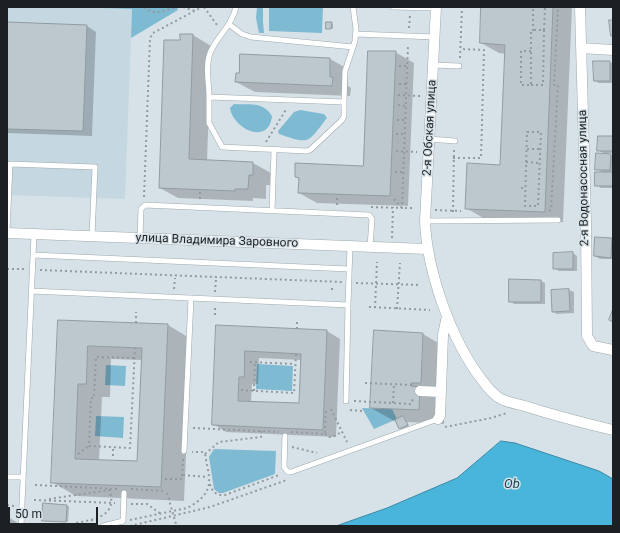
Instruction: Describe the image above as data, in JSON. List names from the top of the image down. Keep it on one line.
{"streets":{"street":["2-я Обская улица","2-я Водонасосная улица","улица Владимира Заровного"]},"crossings":[["2-я Обская улица","улица Владимира Заровного"]],"water":["Ob"],"scale_bar":"50 m"}
